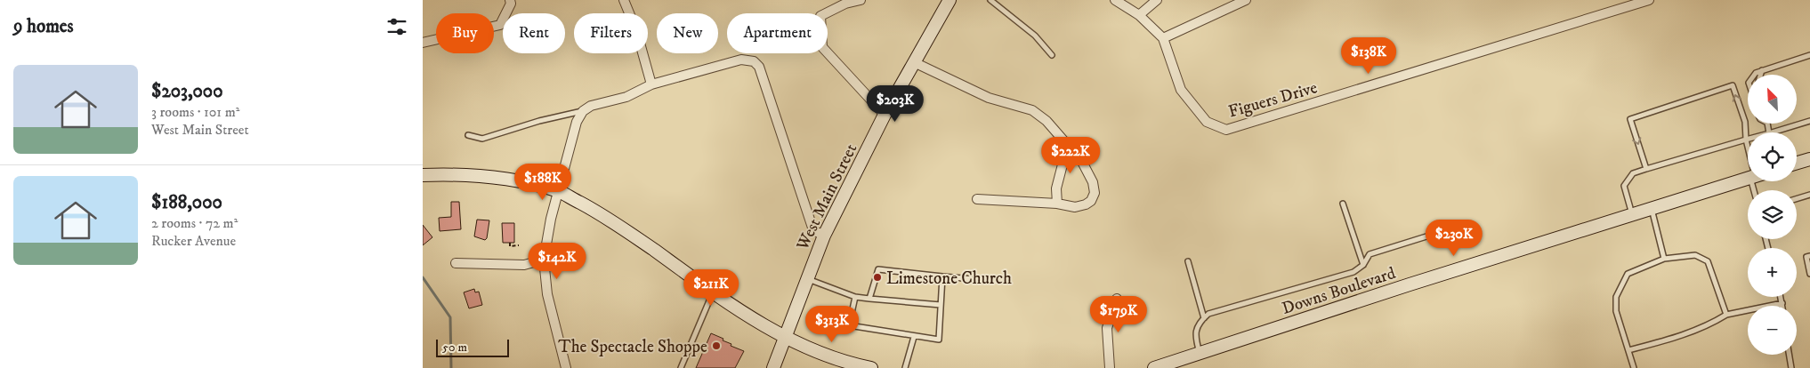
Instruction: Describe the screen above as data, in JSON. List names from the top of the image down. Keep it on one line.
{"streets":{"street":["Figuers Drive","West Main Street","Downs Boulevard"]},"places":["Limestone Church","The Spectacle Shoppe"],"scale_bar":"50 m","north":"top left","page":{"heading":"9 homes","chip":["Buy","Rent","Filters","New","Apartment"],"price":["$138K","$203K","$222K","$188K","$230K","$142K","$211K","$179K","$313K"],"list":[{"name":"$203,000","note":"3 rooms · 101 m² · West Main Street"},{"name":"$188,000","note":"2 rooms · 72 m² · Rucker Avenue"}],"map_buttons":["+","−"],"scale":"50 m"}}
